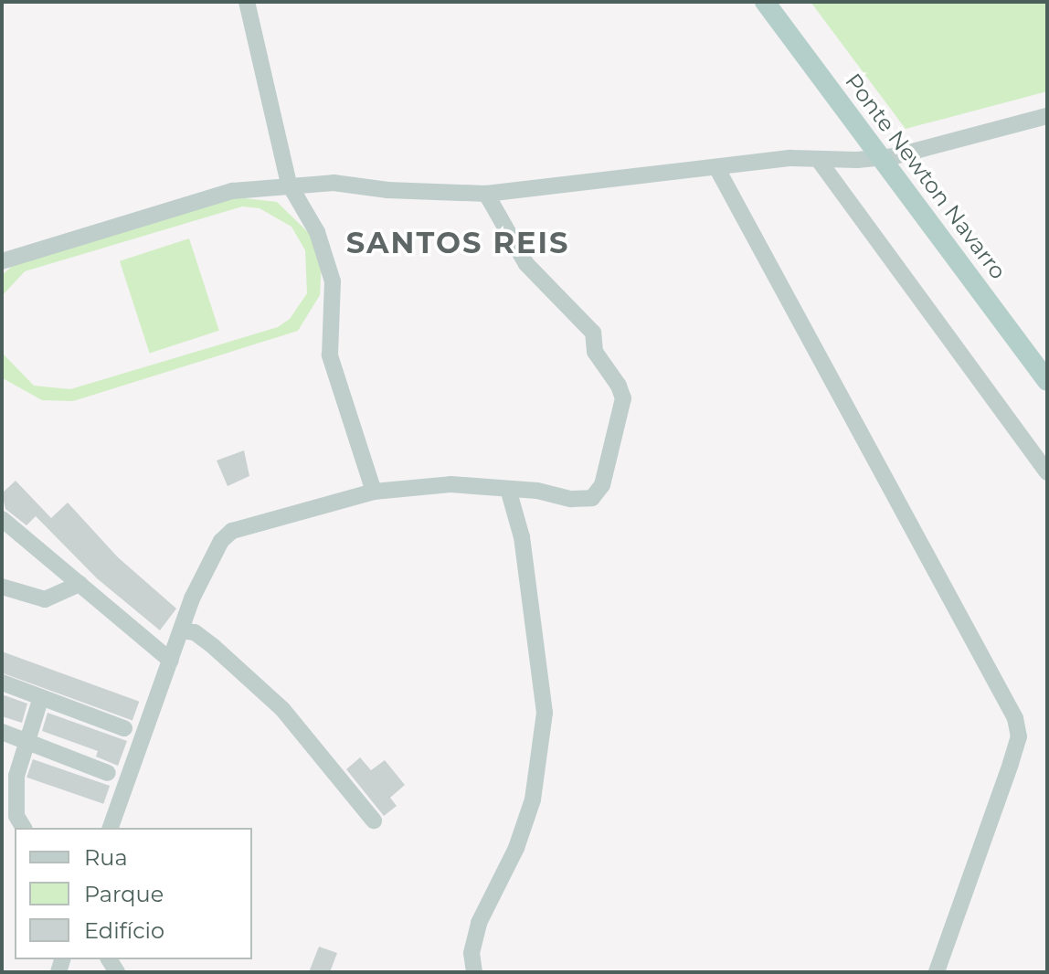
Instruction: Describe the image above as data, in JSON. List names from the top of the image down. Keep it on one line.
{"streets":{"main road":["Ponte Newton Navarro"]},"districts":["SANTOS REIS"],"legend":["Rua","Parque","Edifício"]}
